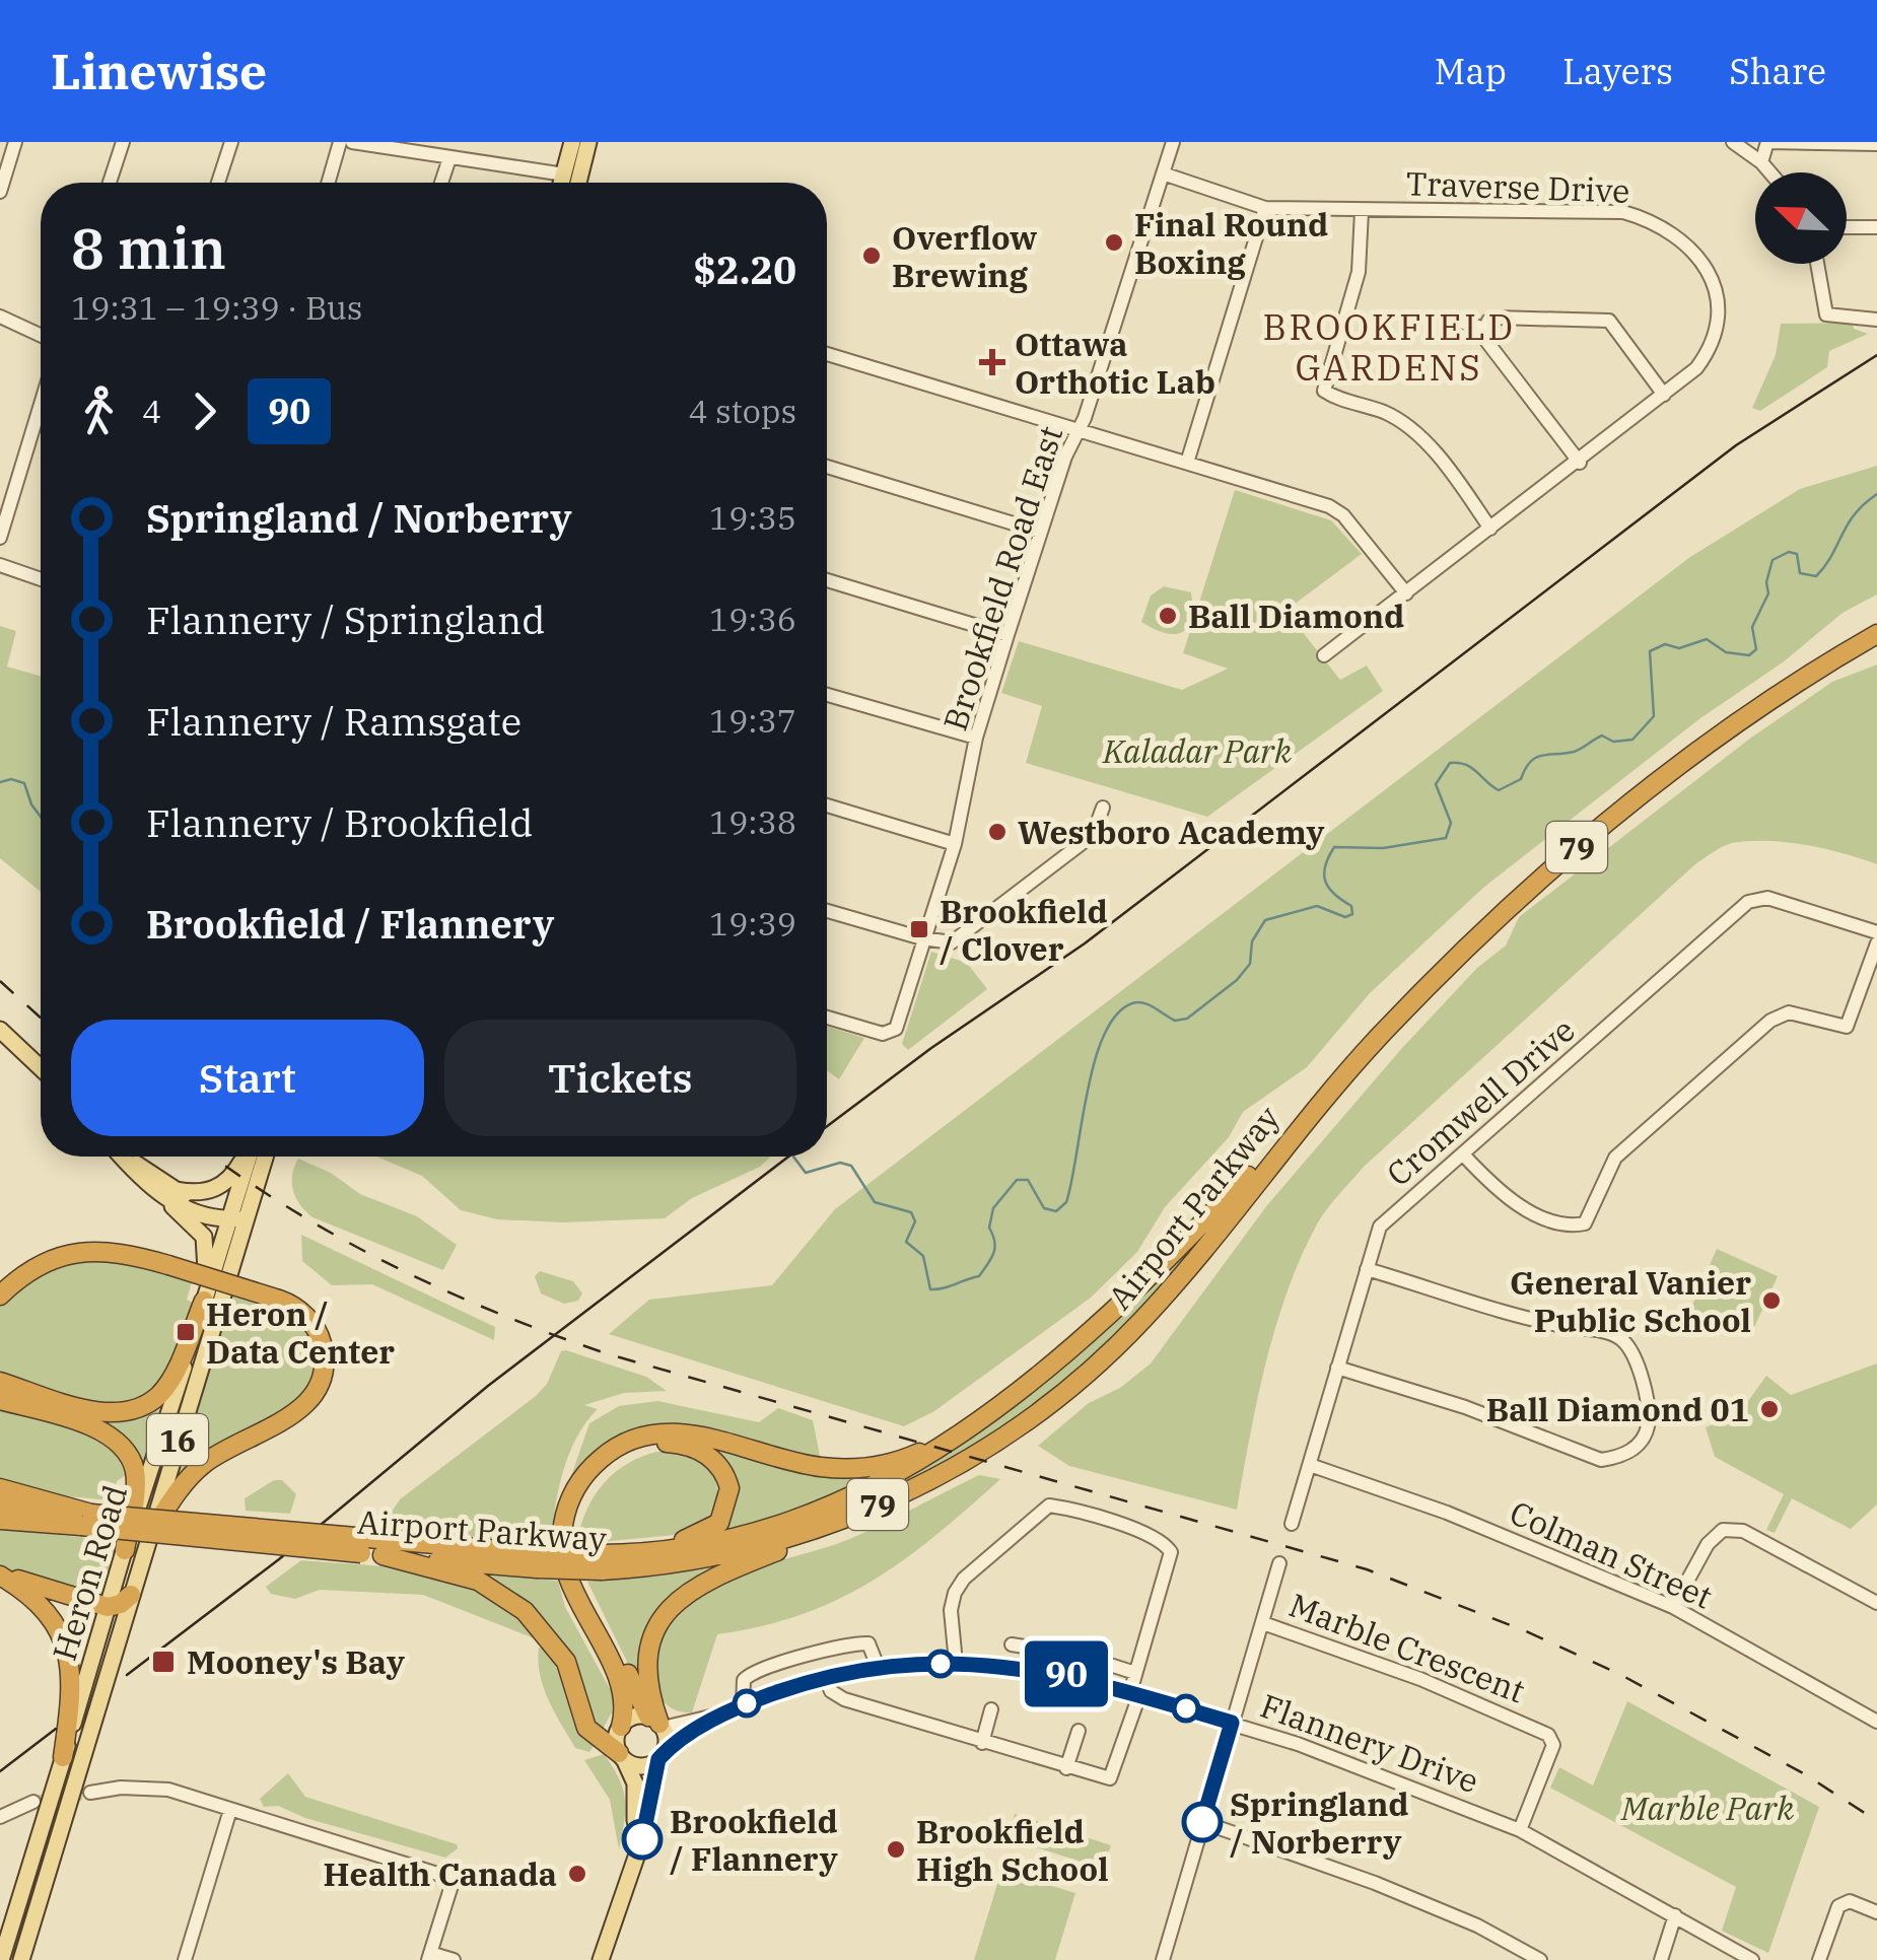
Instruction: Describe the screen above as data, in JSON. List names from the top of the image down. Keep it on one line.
{"streets":{"highway":["79","Airport Parkway"],"main road":["16","Heron Road"],"street":["Traverse Drive","Brookfield Road East","Cromwell Drive","Colman Street","Marble Crescent","Flannery Drive"]},"crossings":[["Traverse Drive","Brookfield Road East"],["79","Airport Parkway"],["Cromwell Drive","Colman Street"],["Marble Crescent","Flannery Drive"]],"districts":["BROOKFIELD GARDENS"],"parks":["Kaladar Park","Marble Park"],"places":{"other":["Final Round Boxing","Overflow Brewing","Ball Diamond","Westboro Academy","General Vanier Public School","Ball Diamond 01","Springland / Norberry","Brookfield / Flannery","Brookfield High School","Health Canada"],"health":["Ottawa Orthotic Lab"],"transit":["Brookfield / Clover","Heron / Data Center","Mooney's Bay"]},"lines":["bus line 90"],"north":"top left","page":{"header":"Linewise","nav":["Map","Layers","Share"],"on_map":"90","heading":["8 min","19:31 – 19:39 · Bus","$2.20"],"legs":["4","90","4 stops"],"list":[{"name":"Springland / Norberry","value":"19:35"},{"name":"Flannery / Springland","value":"19:36"},{"name":"Flannery / Ramsgate","value":"19:37"},{"name":"Flannery / Brookfield","value":"19:38"},{"name":"Brookfield / Flannery","value":"19:39"}],"buttons":["Start","Tickets"]}}
